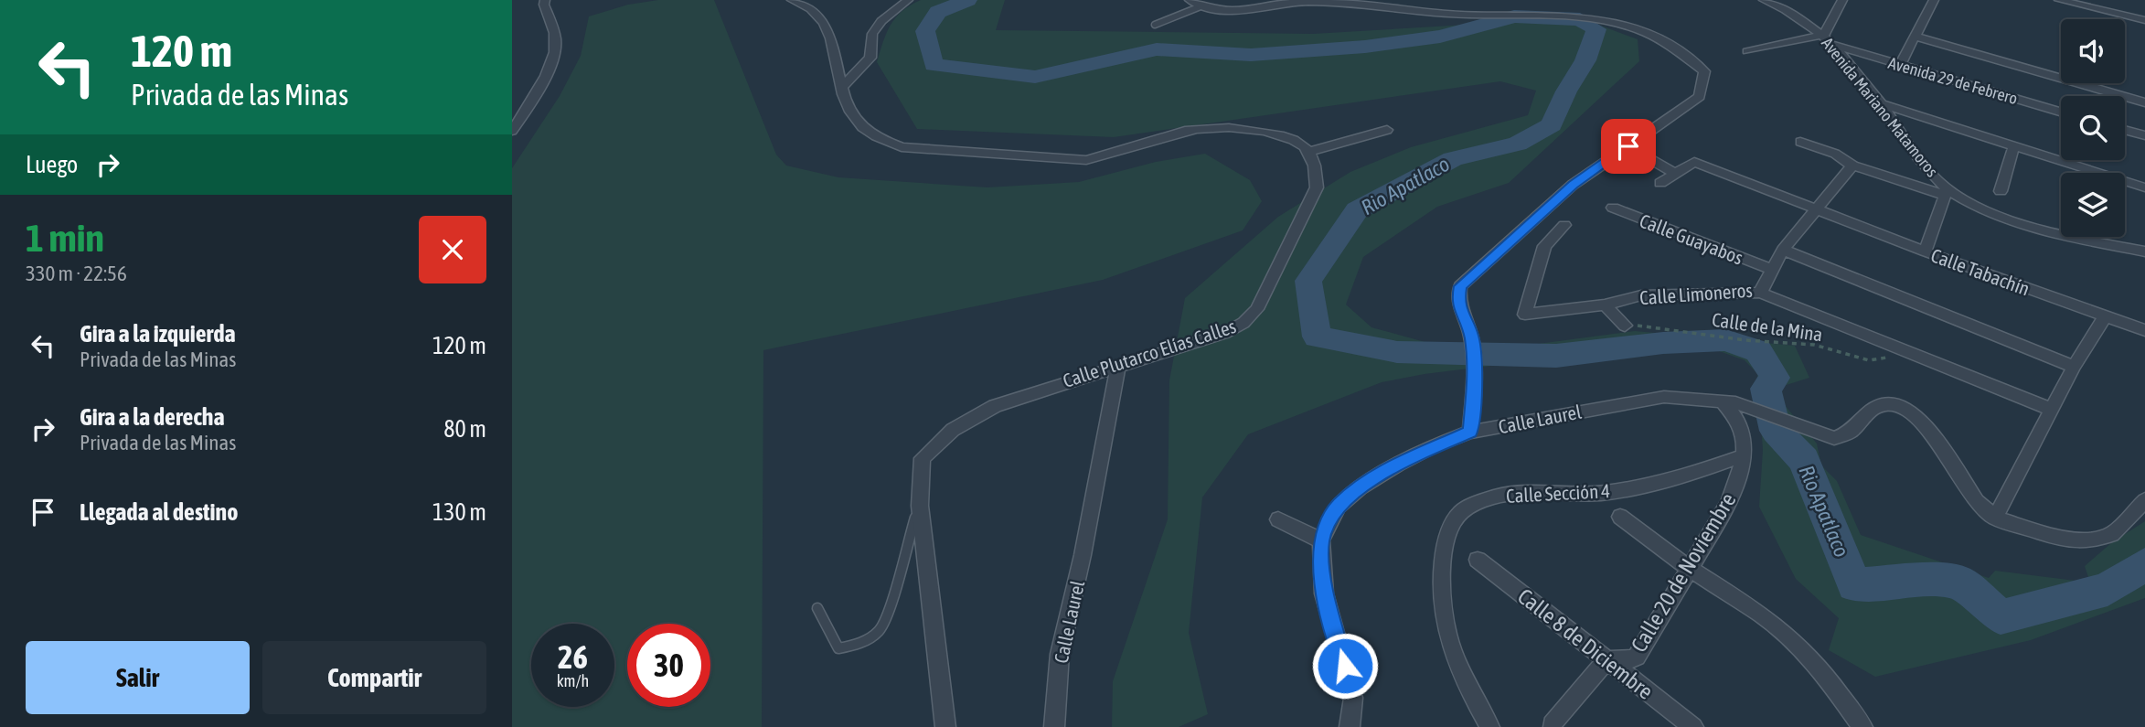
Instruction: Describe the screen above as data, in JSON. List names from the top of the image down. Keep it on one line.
{"streets":{"street":["Avenida 29 de Febrero","Avenida Mariano Matamoros","Calle Guayabos","Calle Tabachín","Calle Limoneros","Calle Plutarco Elías Calles","Calle Laurel","Calle Sección 4","Calle 20 de Noviembre","Calle 8 de Diciembre"],"path":["Calle de la Mina"]},"crossings":[["Avenida 29 de Febrero","Avenida Mariano Matamoros"],["Calle Guayabos","Calle Limoneros"],["Calle Tabachín","Calle Limoneros"],["Calle Plutarco Elías Calles","Calle Laurel"],["Calle Sección 4","Calle 20 de Noviembre"],["Calle 20 de Noviembre","Calle 8 de Diciembre"]],"water":["Rio Apatlaco"],"page":{"turn":["120 m","Privada de las Minas"],"then":"Luego","heading":["1 min","330 m · 22:56"],"list":[{"name":"Gira a la izquierda","note":"Privada de las Minas","value":"120 m"},{"name":"Gira a la derecha","note":"Privada de las Minas","value":"80 m"},{"name":"Llegada al destino","value":"130 m"}],"speed":"26 km/h","limit":"30","buttons":["Salir","Compartir"]}}
